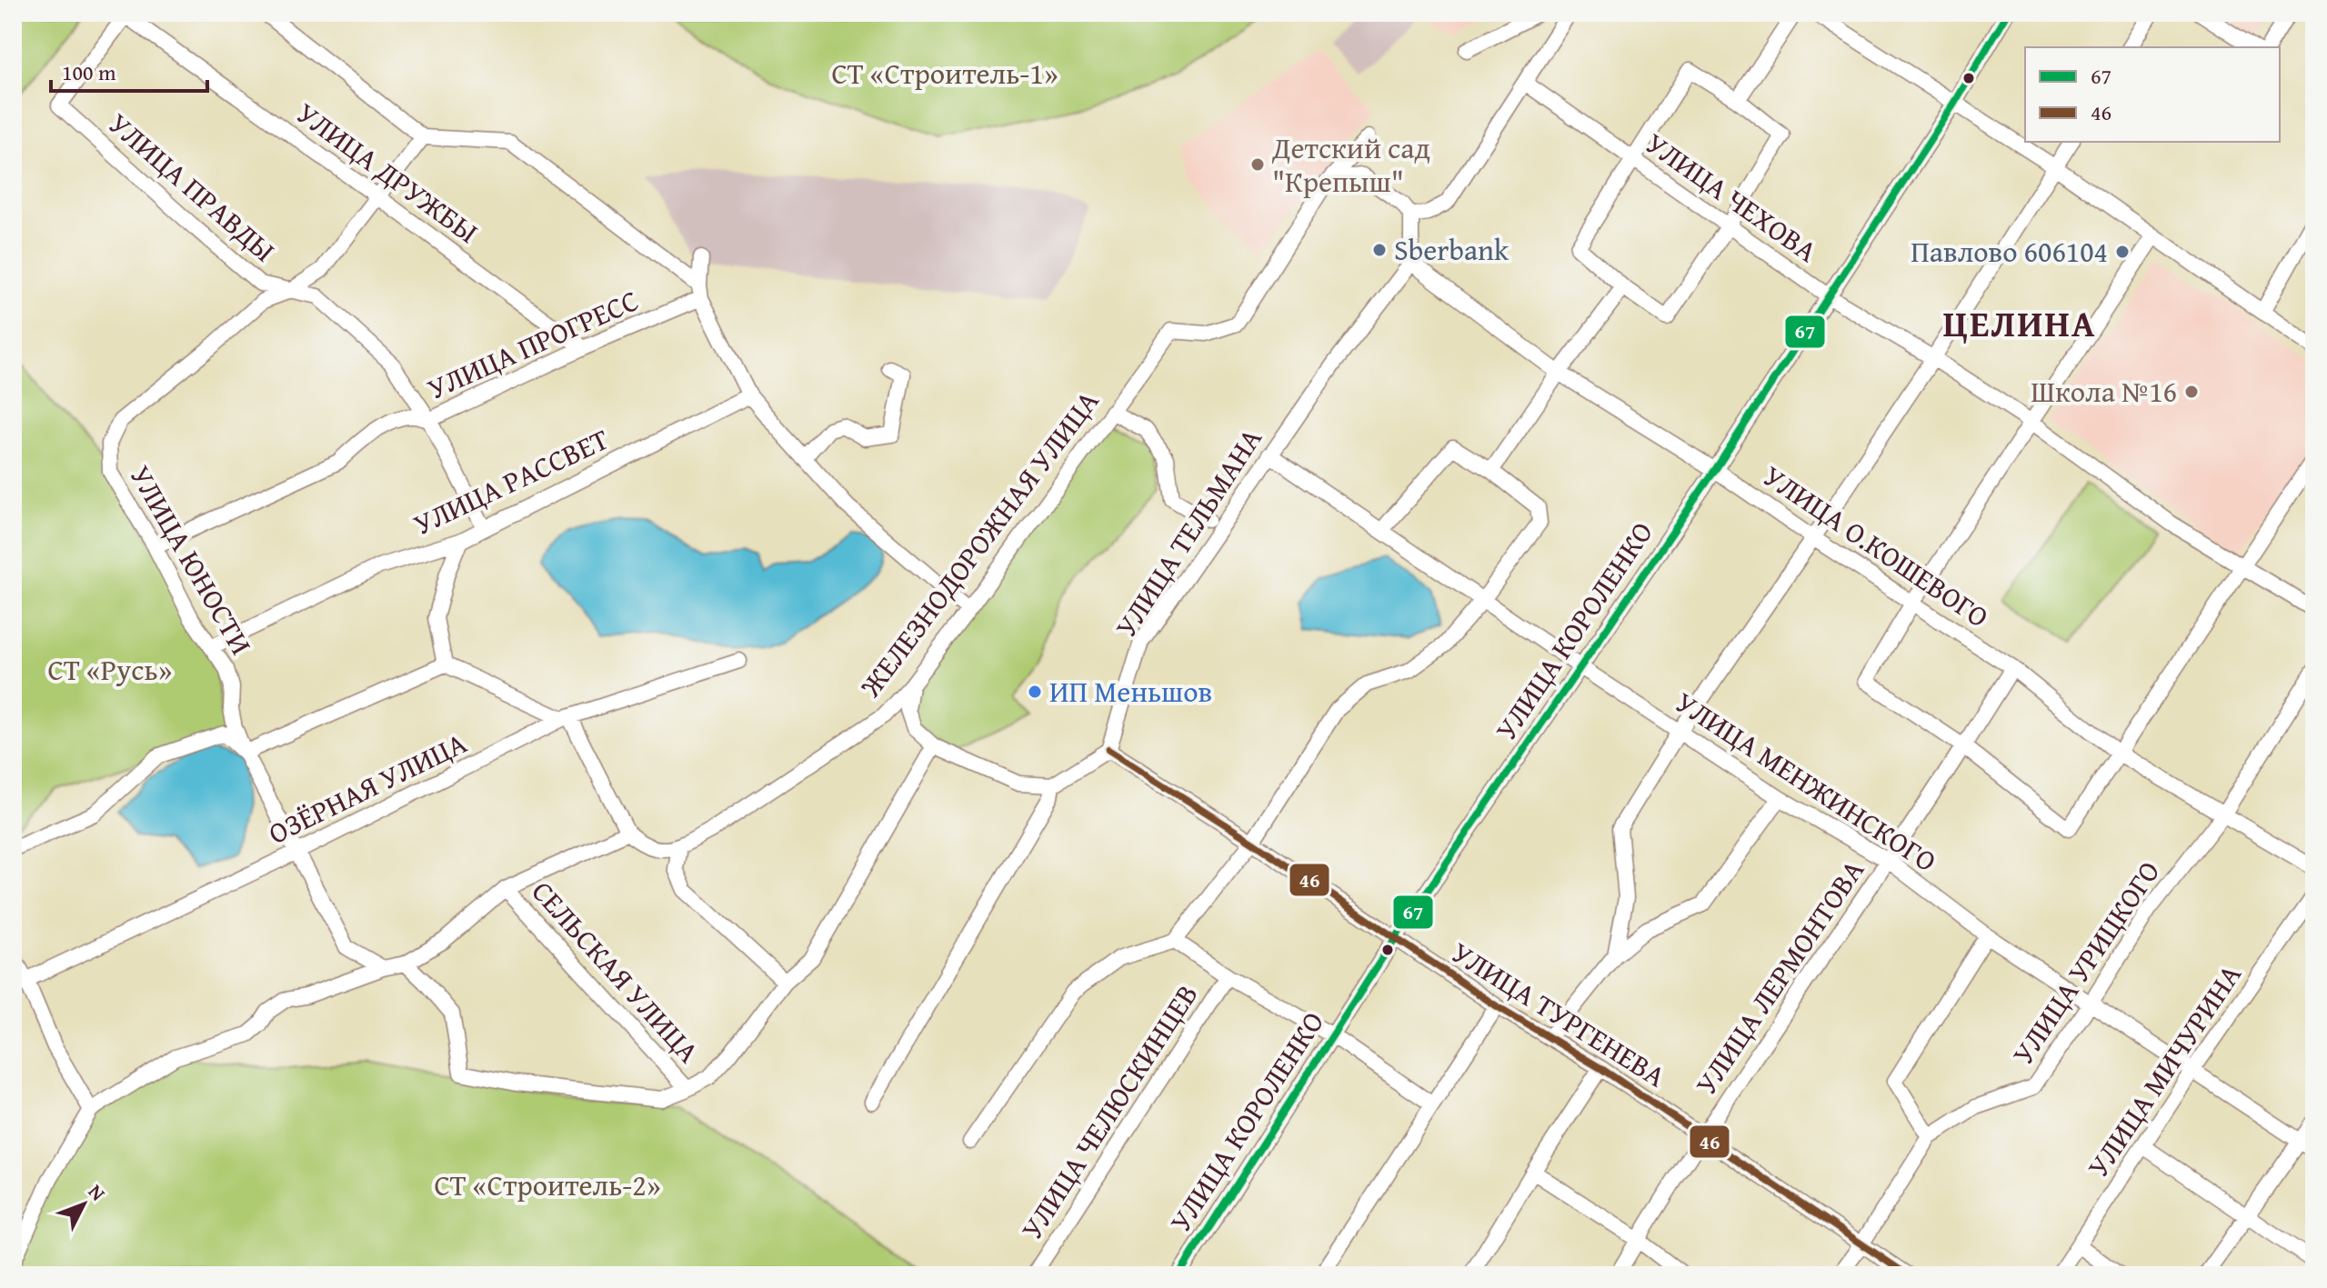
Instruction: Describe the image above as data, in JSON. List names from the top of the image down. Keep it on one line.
{"streets":{"street":["УЛИЦА ДРУЖБЫ","УЛИЦА ПРАВДЫ","УЛИЦА ЧЕХОВА","УЛИЦА ПРОГРЕСС","УЛИЦА РАССВЕТ","УЛИЦА ТЕЛЬМАНА","ЖЕЛЕЗНОДОРОЖНАЯ УЛИЦА","УЛИЦА О.КОШЕВОГО","УЛИЦА ЮНОСТИ","УЛИЦА КОРОЛЕНКО","УЛИЦА МЕНЖИНСКОГО","ОЗЁРНАЯ УЛИЦА","УЛИЦА УРИЦКОГО","СЕЛЬСКАЯ УЛИЦА","УЛИЦА ЛЕРМОНТОВА","УЛИЦА ТУРГЕНЕВА","УЛИЦА МИЧУРИНА","УЛИЦА ЧЕЛЮСКИНЦЕВ"]},"crossings":[["УЛИЦА ДРУЖБЫ","УЛИЦА ПРАВДЫ"],["УЛИЦА ДРУЖБЫ","УЛИЦА ПРОГРЕСС"],["УЛИЦА ДРУЖБЫ","УЛИЦА ЮНОСТИ"],["УЛИЦА ПРАВДЫ","УЛИЦА ПРОГРЕСС"],["УЛИЦА ПРАВДЫ","УЛИЦА РАССВЕТ"],["УЛИЦА ПРАВДЫ","УЛИЦА ЮНОСТИ"],["УЛИЦА ЧЕХОВА","УЛИЦА КОРОЛЕНКО"],["УЛИЦА ПРОГРЕСС","УЛИЦА ЮНОСТИ"],["УЛИЦА РАССВЕТ","УЛИЦА ЮНОСТИ"],["УЛИЦА ТЕЛЬМАНА","УЛИЦА О.КОШЕВОГО"],["УЛИЦА ТЕЛЬМАНА","УЛИЦА МЕНЖИНСКОГО"],["УЛИЦА ТЕЛЬМАНА","УЛИЦА ТУРГЕНЕВА"],["УЛИЦА О.КОШЕВОГО","УЛИЦА КОРОЛЕНКО"],["УЛИЦА О.КОШЕВОГО","УЛИЦА УРИЦКОГО"],["УЛИЦА О.КОШЕВОГО","УЛИЦА ЛЕРМОНТОВА"],["УЛИЦА ЮНОСТИ","ОЗЁРНАЯ УЛИЦА"],["УЛИЦА КОРОЛЕНКО","УЛИЦА МЕНЖИНСКОГО"],["УЛИЦА КОРОЛЕНКО","УЛИЦА ТУРГЕНЕВА"],["УЛИЦА МЕНЖИНСКОГО","УЛИЦА УРИЦКОГО"],["УЛИЦА МЕНЖИНСКОГО","УЛИЦА ЛЕРМОНТОВА"],["УЛИЦА МЕНЖИНСКОГО","УЛИЦА МИЧУРИНА"],["УЛИЦА МЕНЖИНСКОГО","УЛИЦА ЧЕЛЮСКИНЦЕВ"],["УЛИЦА УРИЦКОГО","УЛИЦА ТУРГЕНЕВА"],["УЛИЦА ЛЕРМОНТОВА","УЛИЦА ТУРГЕНЕВА"],["УЛИЦА ТУРГЕНЕВА","УЛИЦА ЧЕЛЮСКИНЦЕВ"]],"districts":["ЦЕЛИНА"],"parks":["СТ «Строитель-1»","СТ «Русь»","СТ «Строитель-2»"],"places":["Детский сад \"Крепыш\"","Sberbank","Павлово 606104","Школа №16","ИП Меньшов"],"lines":["transit line 67","transit line 46"],"legend":["67","46"],"scale_bar":"100 m","north":"top right"}
